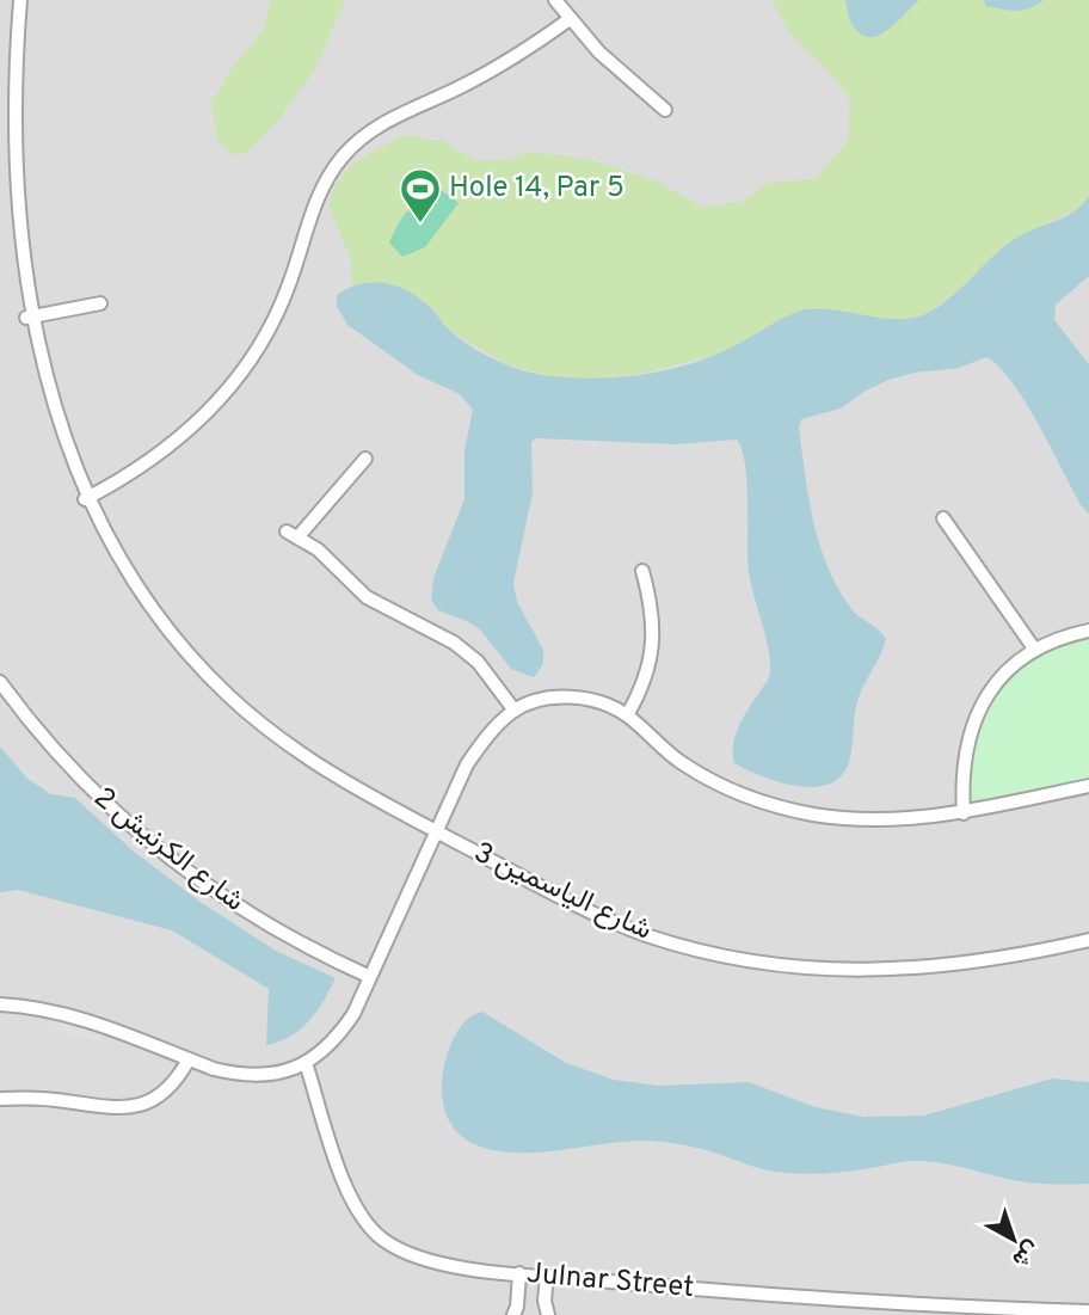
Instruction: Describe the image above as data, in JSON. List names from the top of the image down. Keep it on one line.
{"streets":{"street":["شارع الكرنيش 2","شارع الياسمين 3","Julnar Street"]},"places":{"sports":["Hole 14, Par 5"]},"north":"bottom right"}
